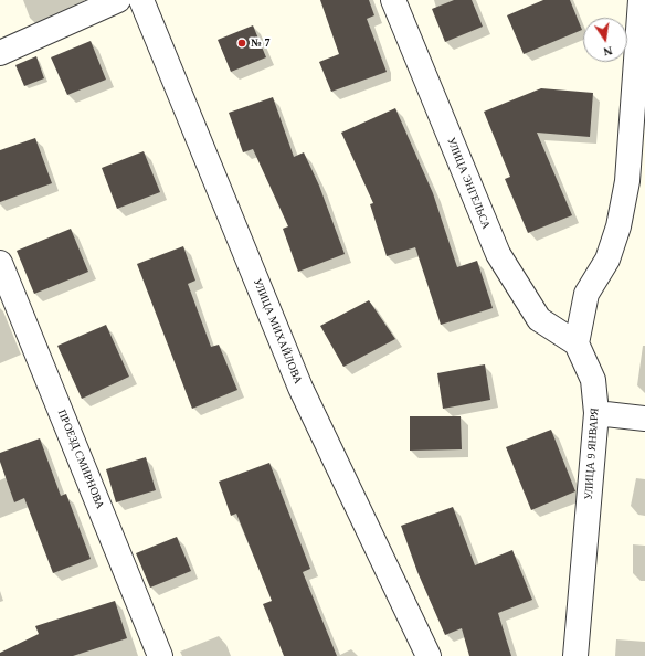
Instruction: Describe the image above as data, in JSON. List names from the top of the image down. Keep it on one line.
{"streets":{"street":["УЛИЦА ЭНГЕЛЬСА","УЛИЦА МИХАЙЛОВА","УЛИЦА 9 ЯНВАРЯ","ПРОЕЗД СМИРНОВА"]},"crossings":[["УЛИЦА ЭНГЕЛЬСА","УЛИЦА 9 ЯНВАРЯ"]],"places":["№ 7"],"north":"bottom"}
